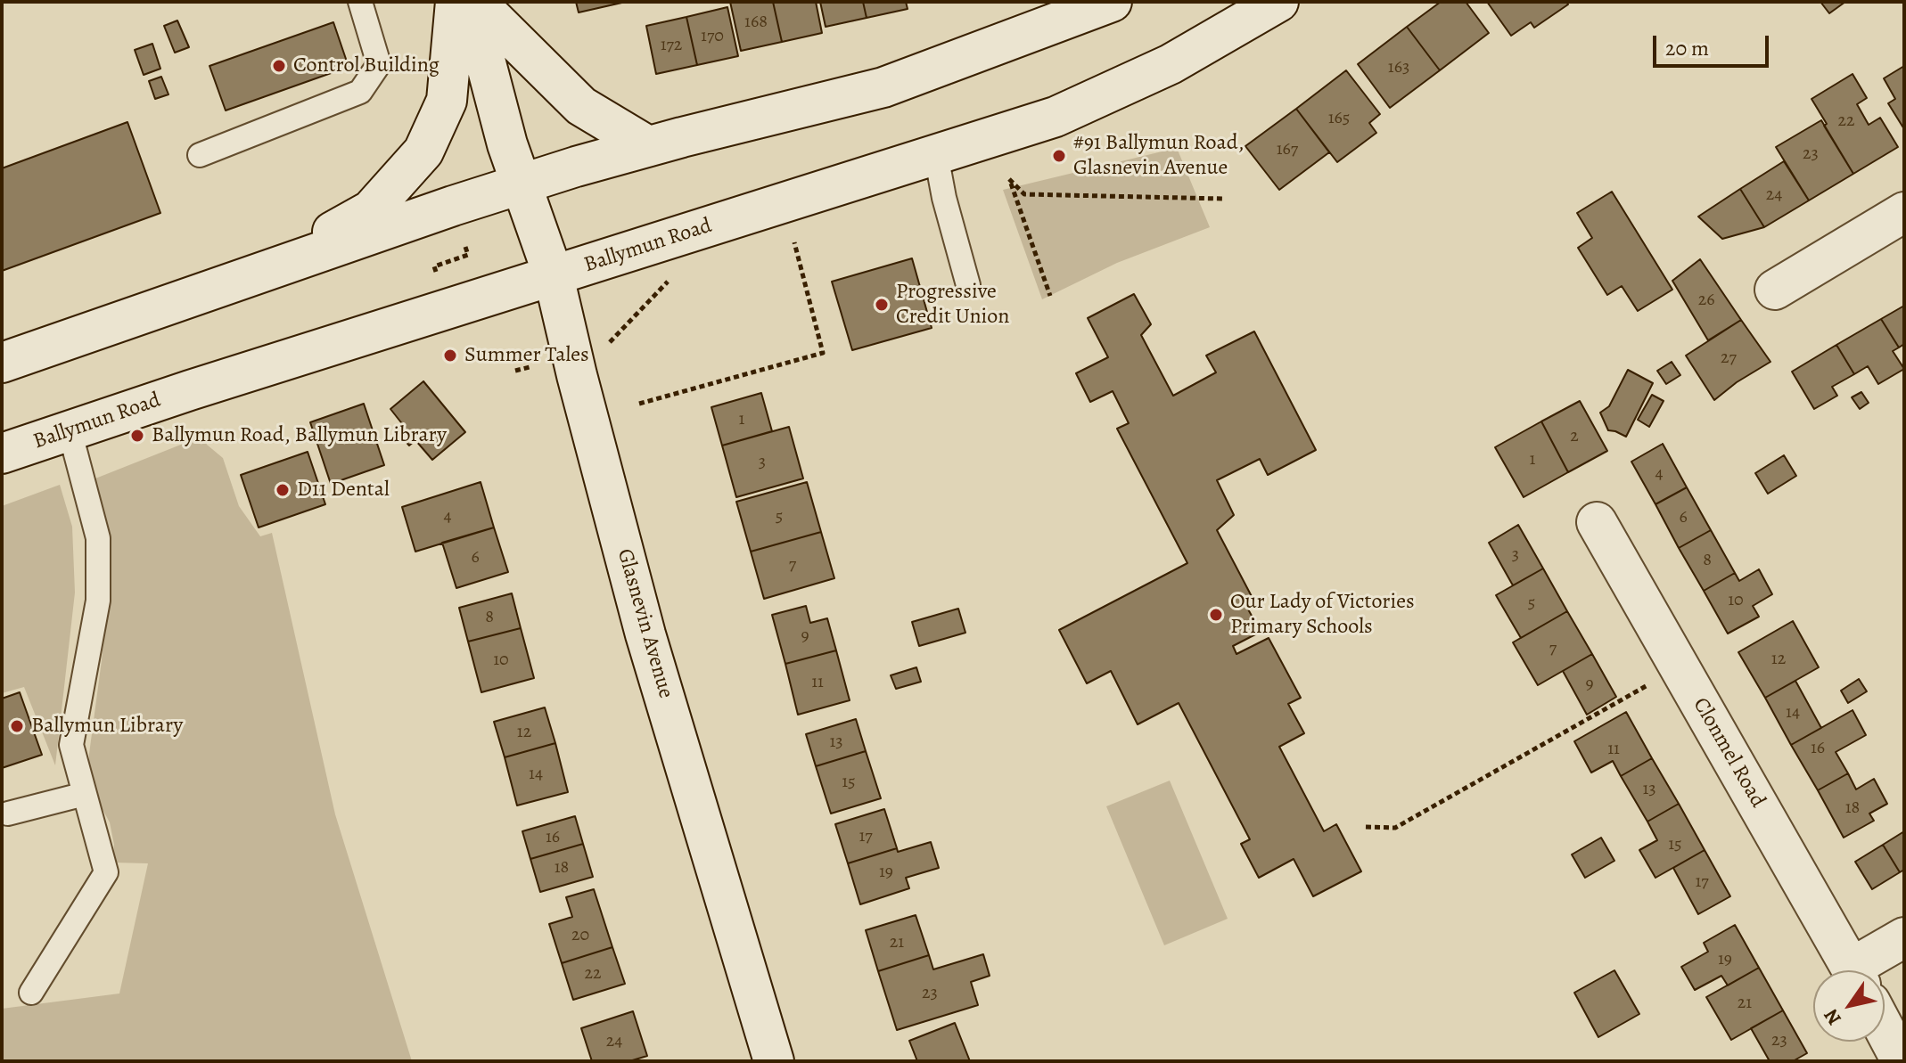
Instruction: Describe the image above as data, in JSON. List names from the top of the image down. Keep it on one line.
{"streets":{"main road":["Ballymun Road","Glasnevin Avenue","Clonmel Road"]},"crossings":[["Ballymun Road","Glasnevin Avenue"]],"places":["Control Building","#91 Ballymun Road, Glasnevin Avenue","Progressive Credit Union","Summer Tales","Ballymun Road, Ballymun Library","D11 Dental","Our Lady of Victories Primary Schools","Ballymun Library"],"house_numbers":["168","170","172","163","165","22","167","23","24","26","27","1","2","1","3","4","4","5","6","3","6","8","7","10","5","8","9","7","12","10","11","9","14","12","13","16","11","14","15","13","18","17","16","15","18","19","17","20","21","19","22","23","21","23","24"],"scale_bar":"20 m","north":"bottom left"}
